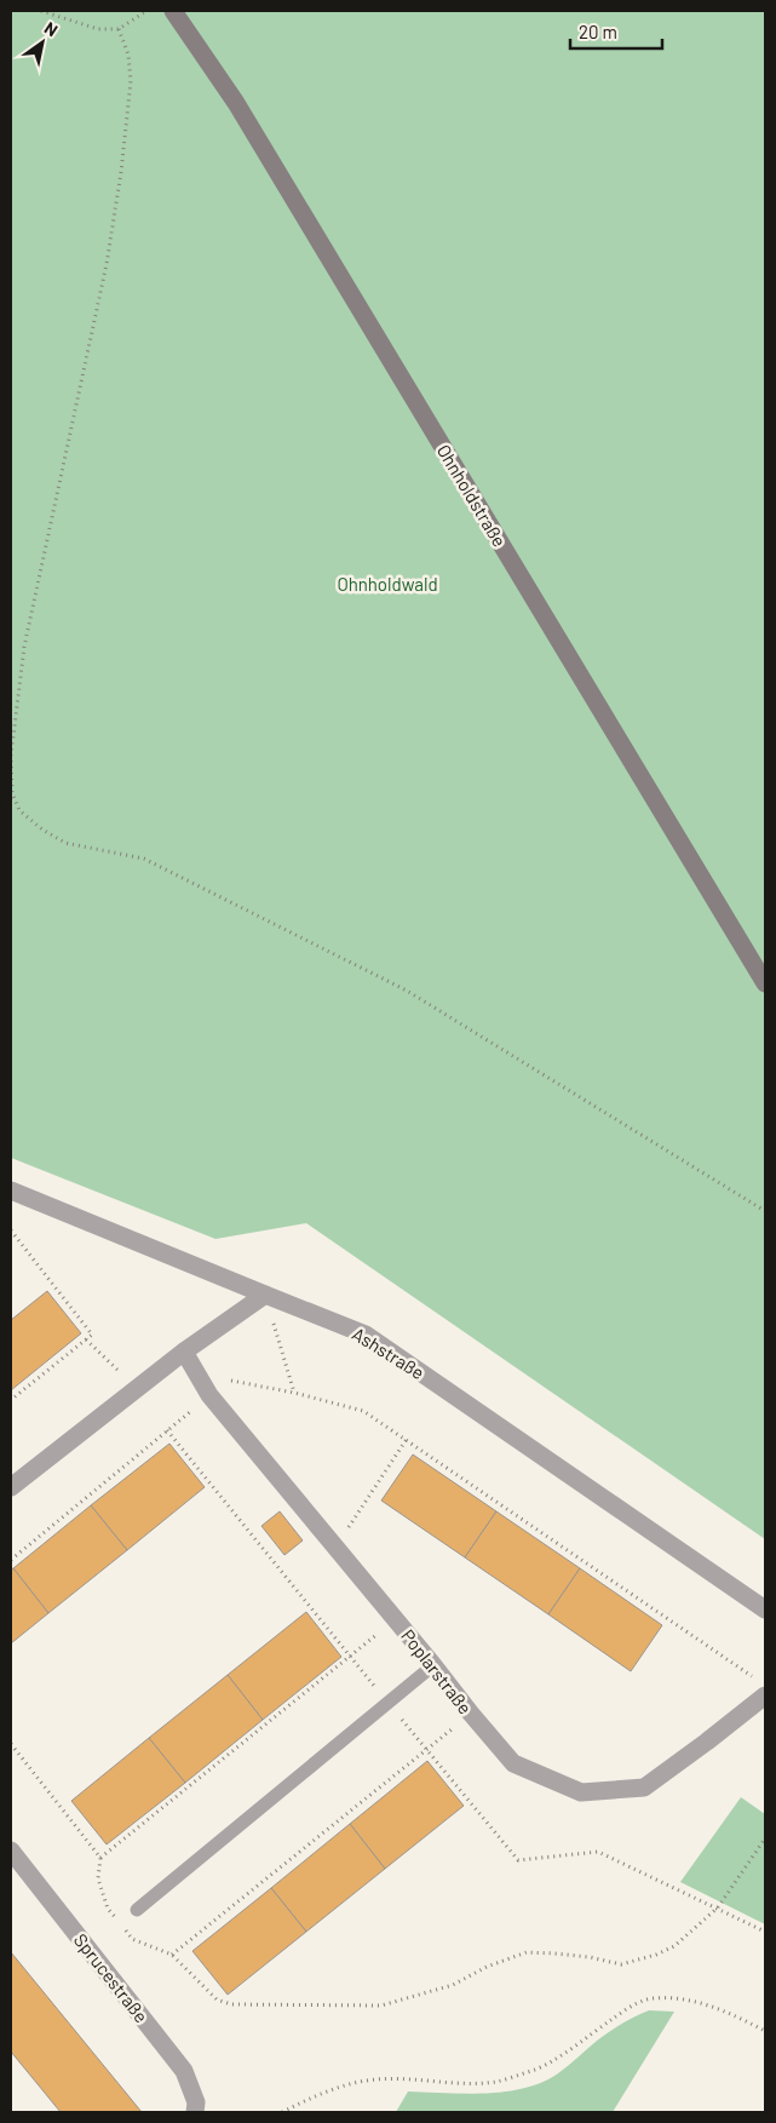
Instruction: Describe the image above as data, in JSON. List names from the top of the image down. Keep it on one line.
{"streets":{"main road":["Ohnholdstraße"],"street":["Ashstraße","Poplarstraße","Sprucestraße"]},"parks":["Ohnholdwald"],"scale_bar":"20 m","north":"top right"}
